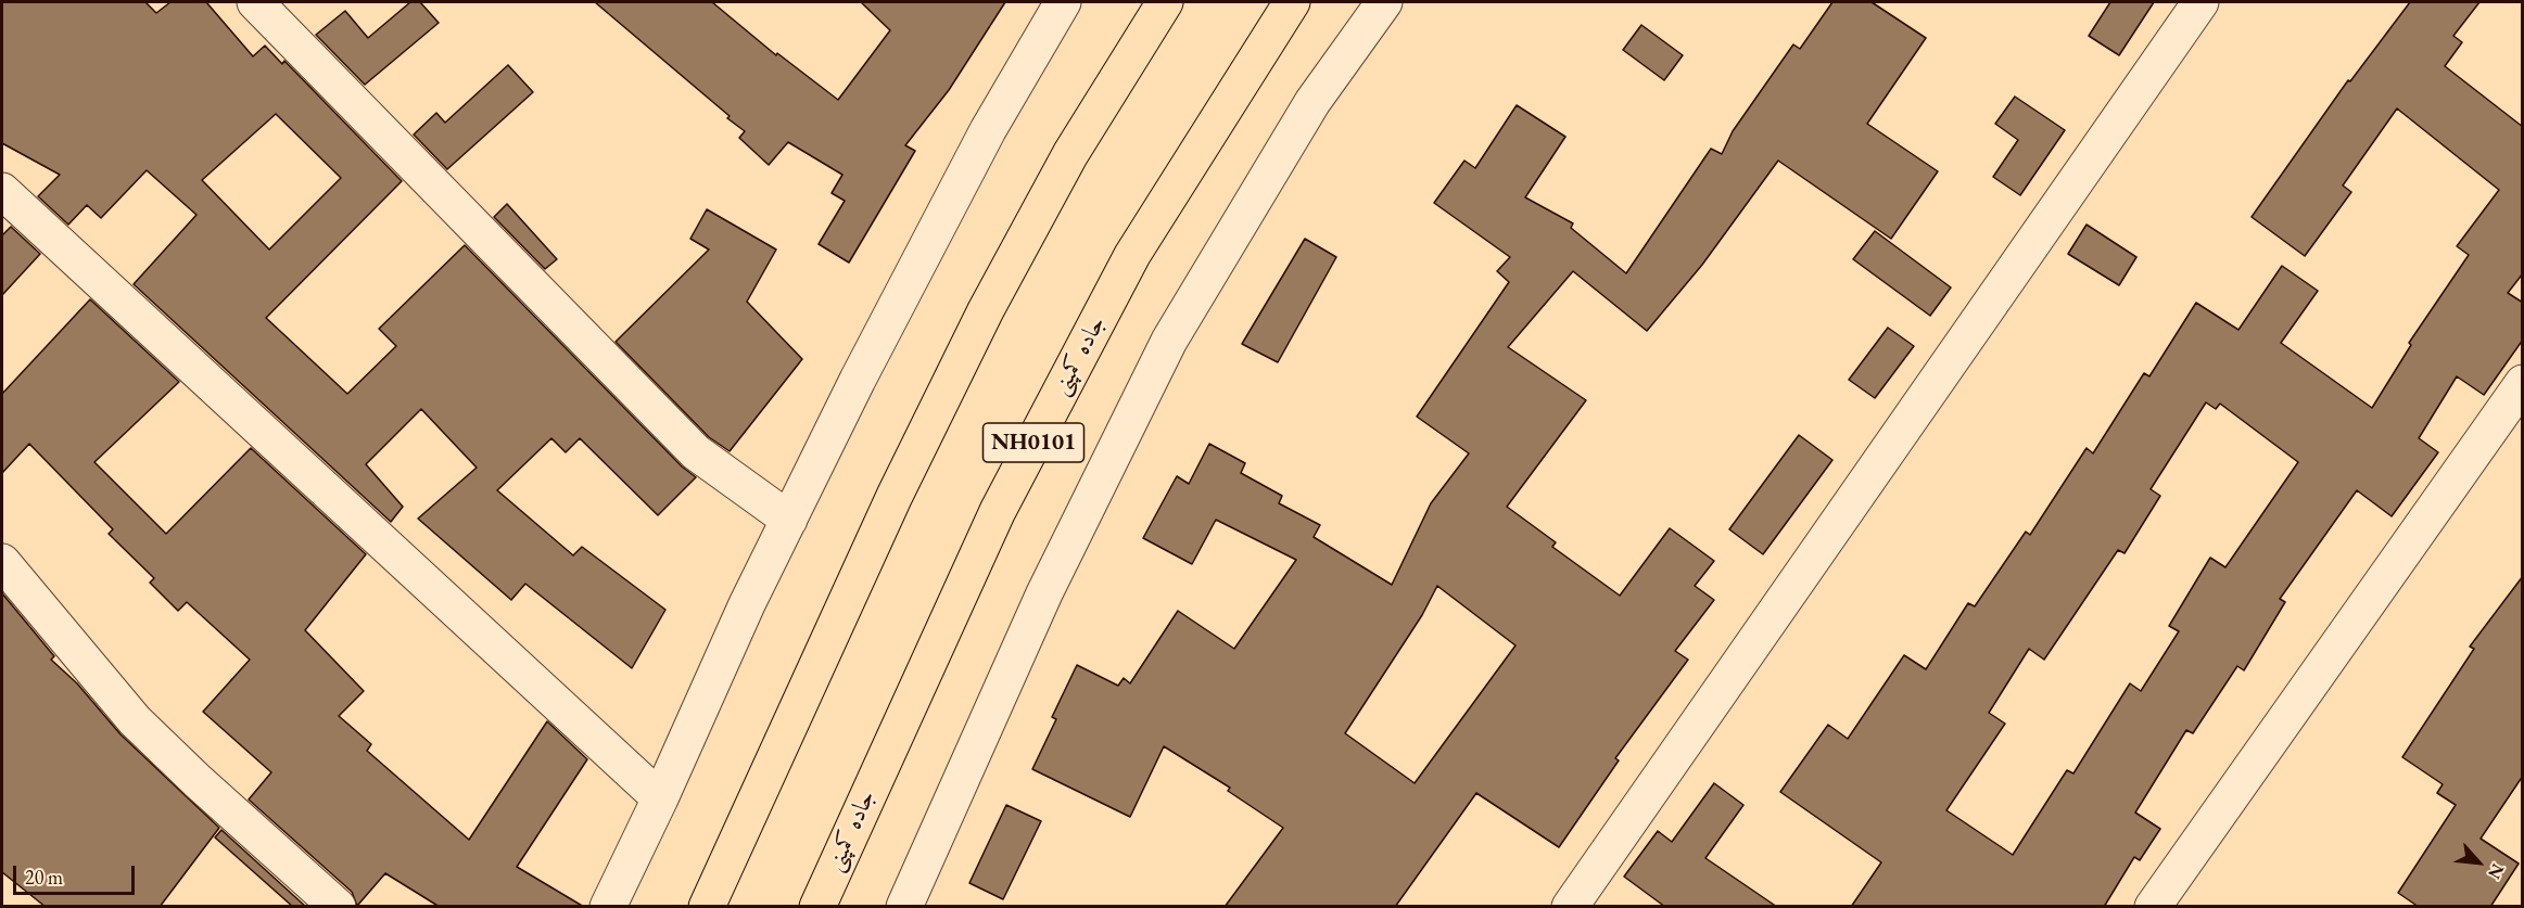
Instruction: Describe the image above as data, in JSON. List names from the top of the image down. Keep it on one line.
{"streets":{"highway":["جاده کمپنی","NH0101"]},"scale_bar":"20 m","north":"bottom right"}
